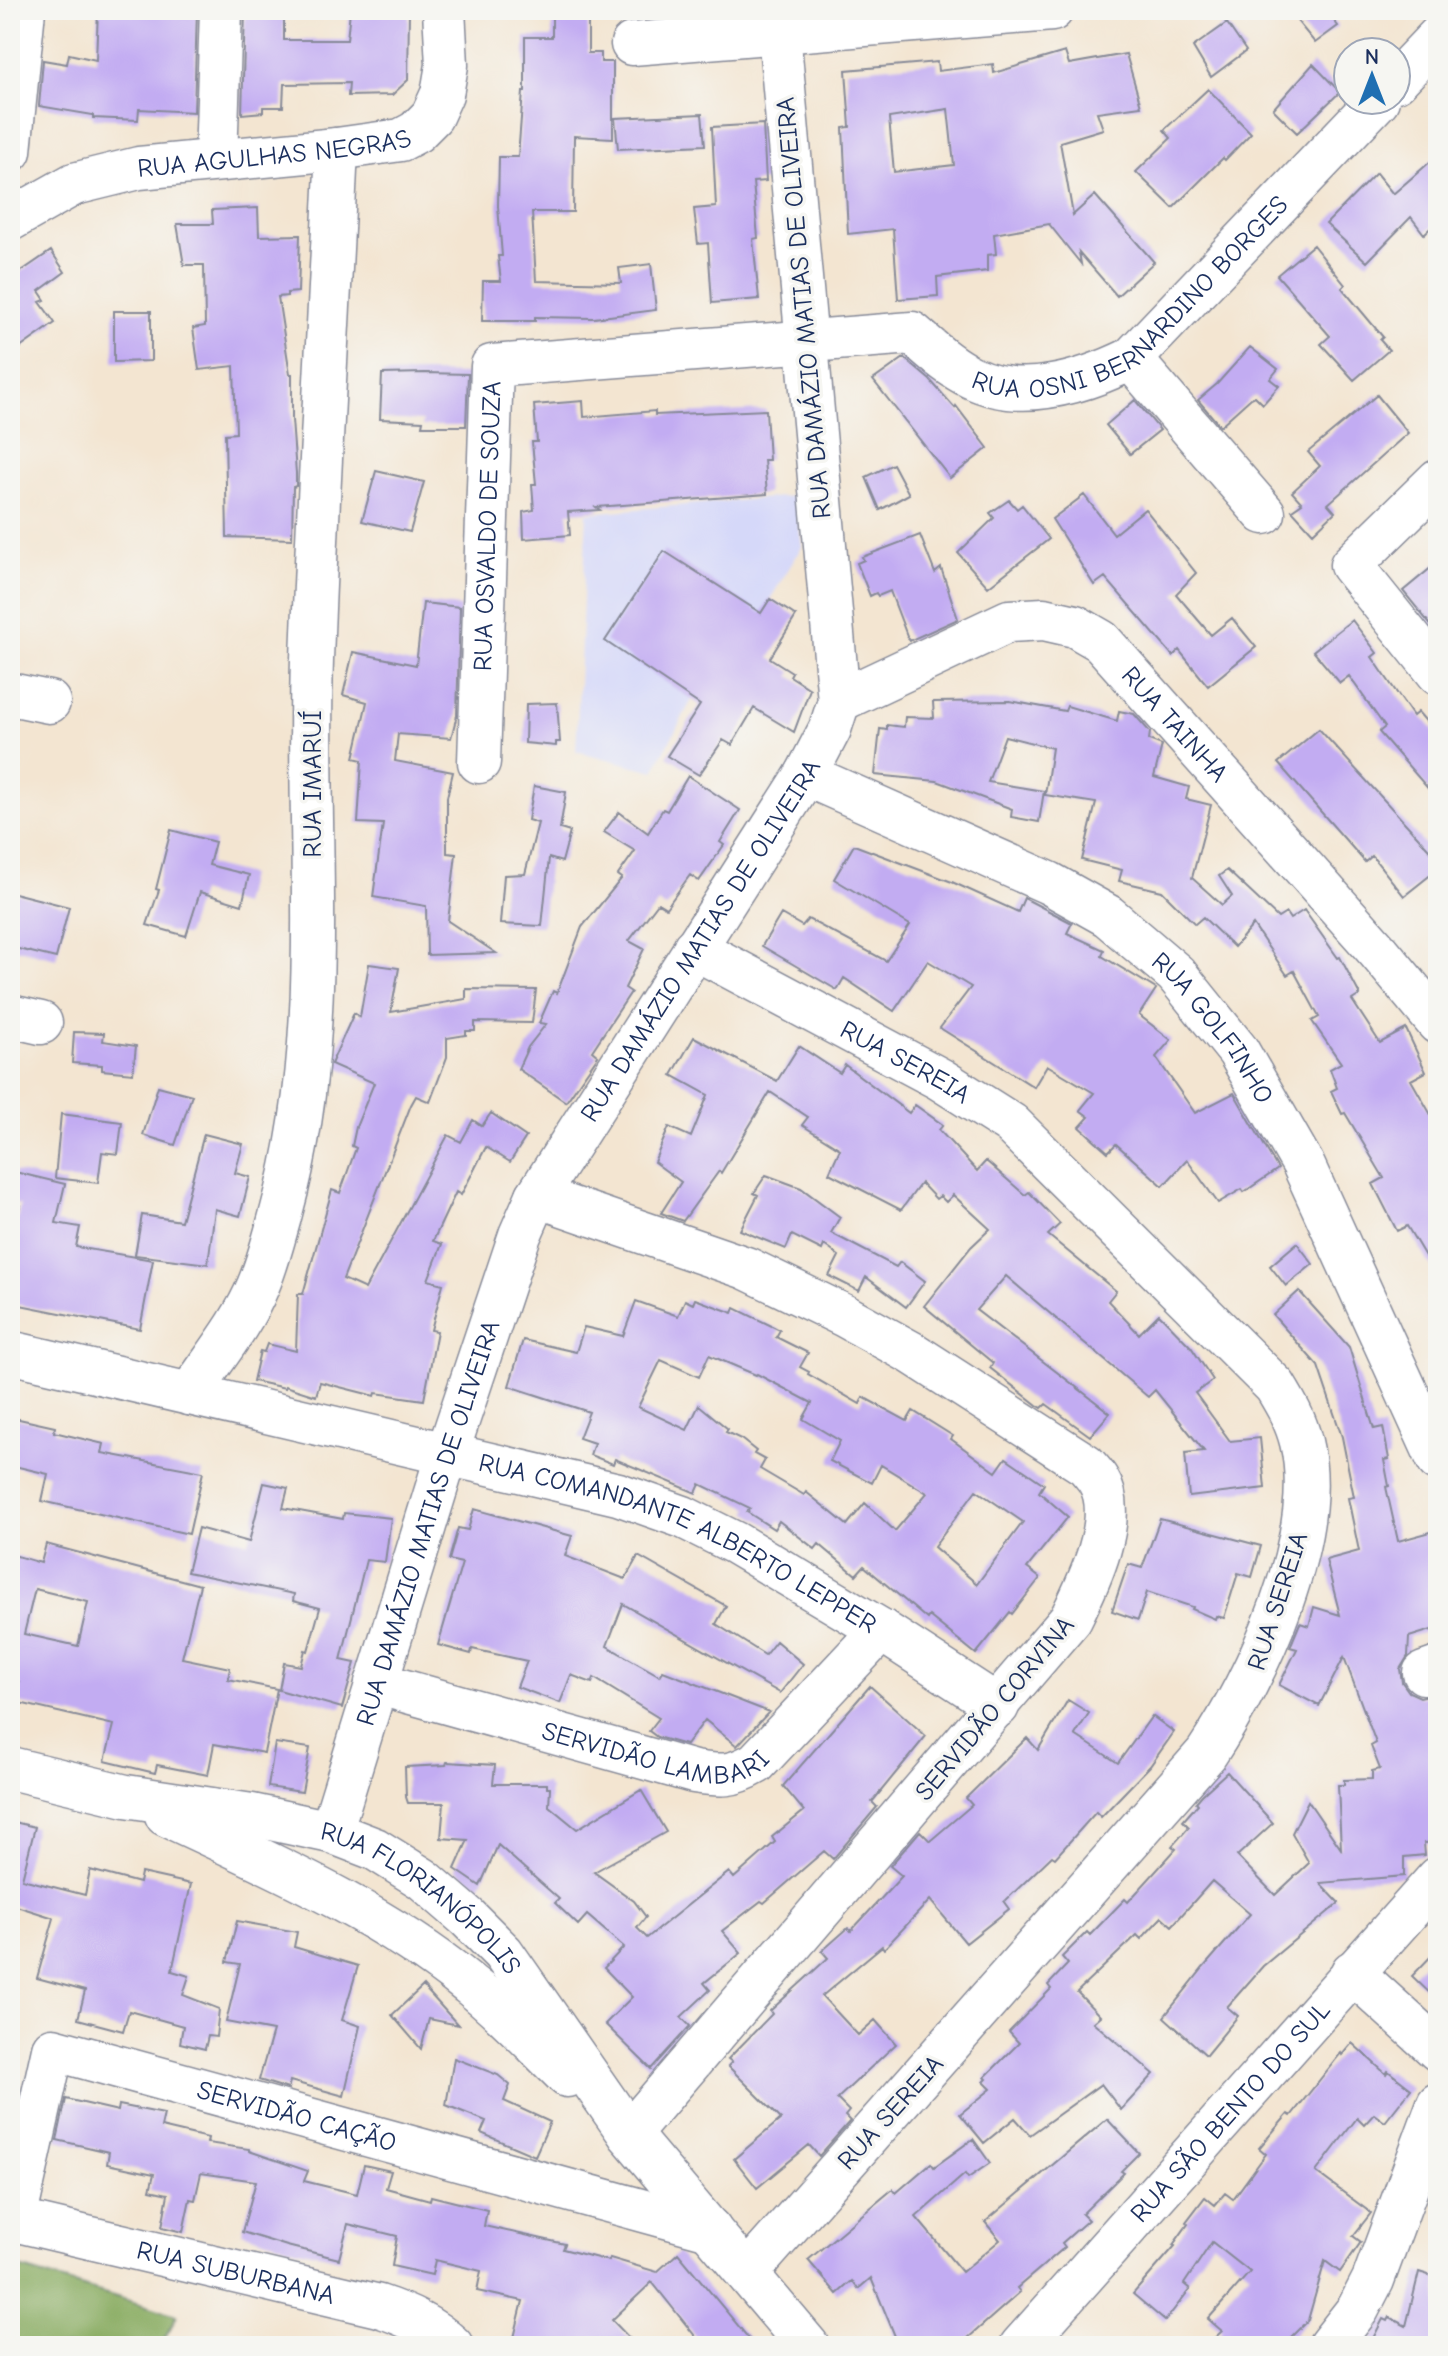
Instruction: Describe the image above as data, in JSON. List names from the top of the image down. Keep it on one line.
{"streets":{"street":["RUA AGULHAS NEGRAS","RUA OSNI BERNARDINO BORGES","RUA DAMÁZIO MATIAS DE OLIVEIRA","RUA OSVALDO DE SOUZA","RUA TAINHA","RUA IMARUÍ","RUA GOLFINHO","RUA SEREIA","RUA COMANDANTE ALBERTO LEPPER","SERVIDÃO CORVINA","SERVIDÃO LAMBARI","RUA FLORIANÓPOLIS","RUA SÃO BENTO DO SUL","SERVIDÃO CAÇÃO","RUA SUBURBANA"]},"crossings":[["RUA AGULHAS NEGRAS","RUA IMARUÍ"],["RUA OSNI BERNARDINO BORGES","RUA DAMÁZIO MATIAS DE OLIVEIRA"],["RUA OSNI BERNARDINO BORGES","RUA OSVALDO DE SOUZA"],["RUA DAMÁZIO MATIAS DE OLIVEIRA","RUA OSVALDO DE SOUZA"],["RUA DAMÁZIO MATIAS DE OLIVEIRA","RUA TAINHA"],["RUA DAMÁZIO MATIAS DE OLIVEIRA","RUA GOLFINHO"],["RUA DAMÁZIO MATIAS DE OLIVEIRA","RUA SEREIA"],["RUA DAMÁZIO MATIAS DE OLIVEIRA","RUA COMANDANTE ALBERTO LEPPER"],["RUA DAMÁZIO MATIAS DE OLIVEIRA","SERVIDÃO CORVINA"],["RUA DAMÁZIO MATIAS DE OLIVEIRA","SERVIDÃO LAMBARI"],["RUA DAMÁZIO MATIAS DE OLIVEIRA","RUA FLORIANÓPOLIS"],["RUA IMARUÍ","RUA COMANDANTE ALBERTO LEPPER"],["RUA SEREIA","RUA FLORIANÓPOLIS"],["RUA COMANDANTE ALBERTO LEPPER","SERVIDÃO CORVINA"],["RUA COMANDANTE ALBERTO LEPPER","SERVIDÃO LAMBARI"],["SERVIDÃO CORVINA","RUA FLORIANÓPOLIS"],["RUA FLORIANÓPOLIS","SERVIDÃO CAÇÃO"],["SERVIDÃO CAÇÃO","RUA SUBURBANA"]],"north":"top"}
